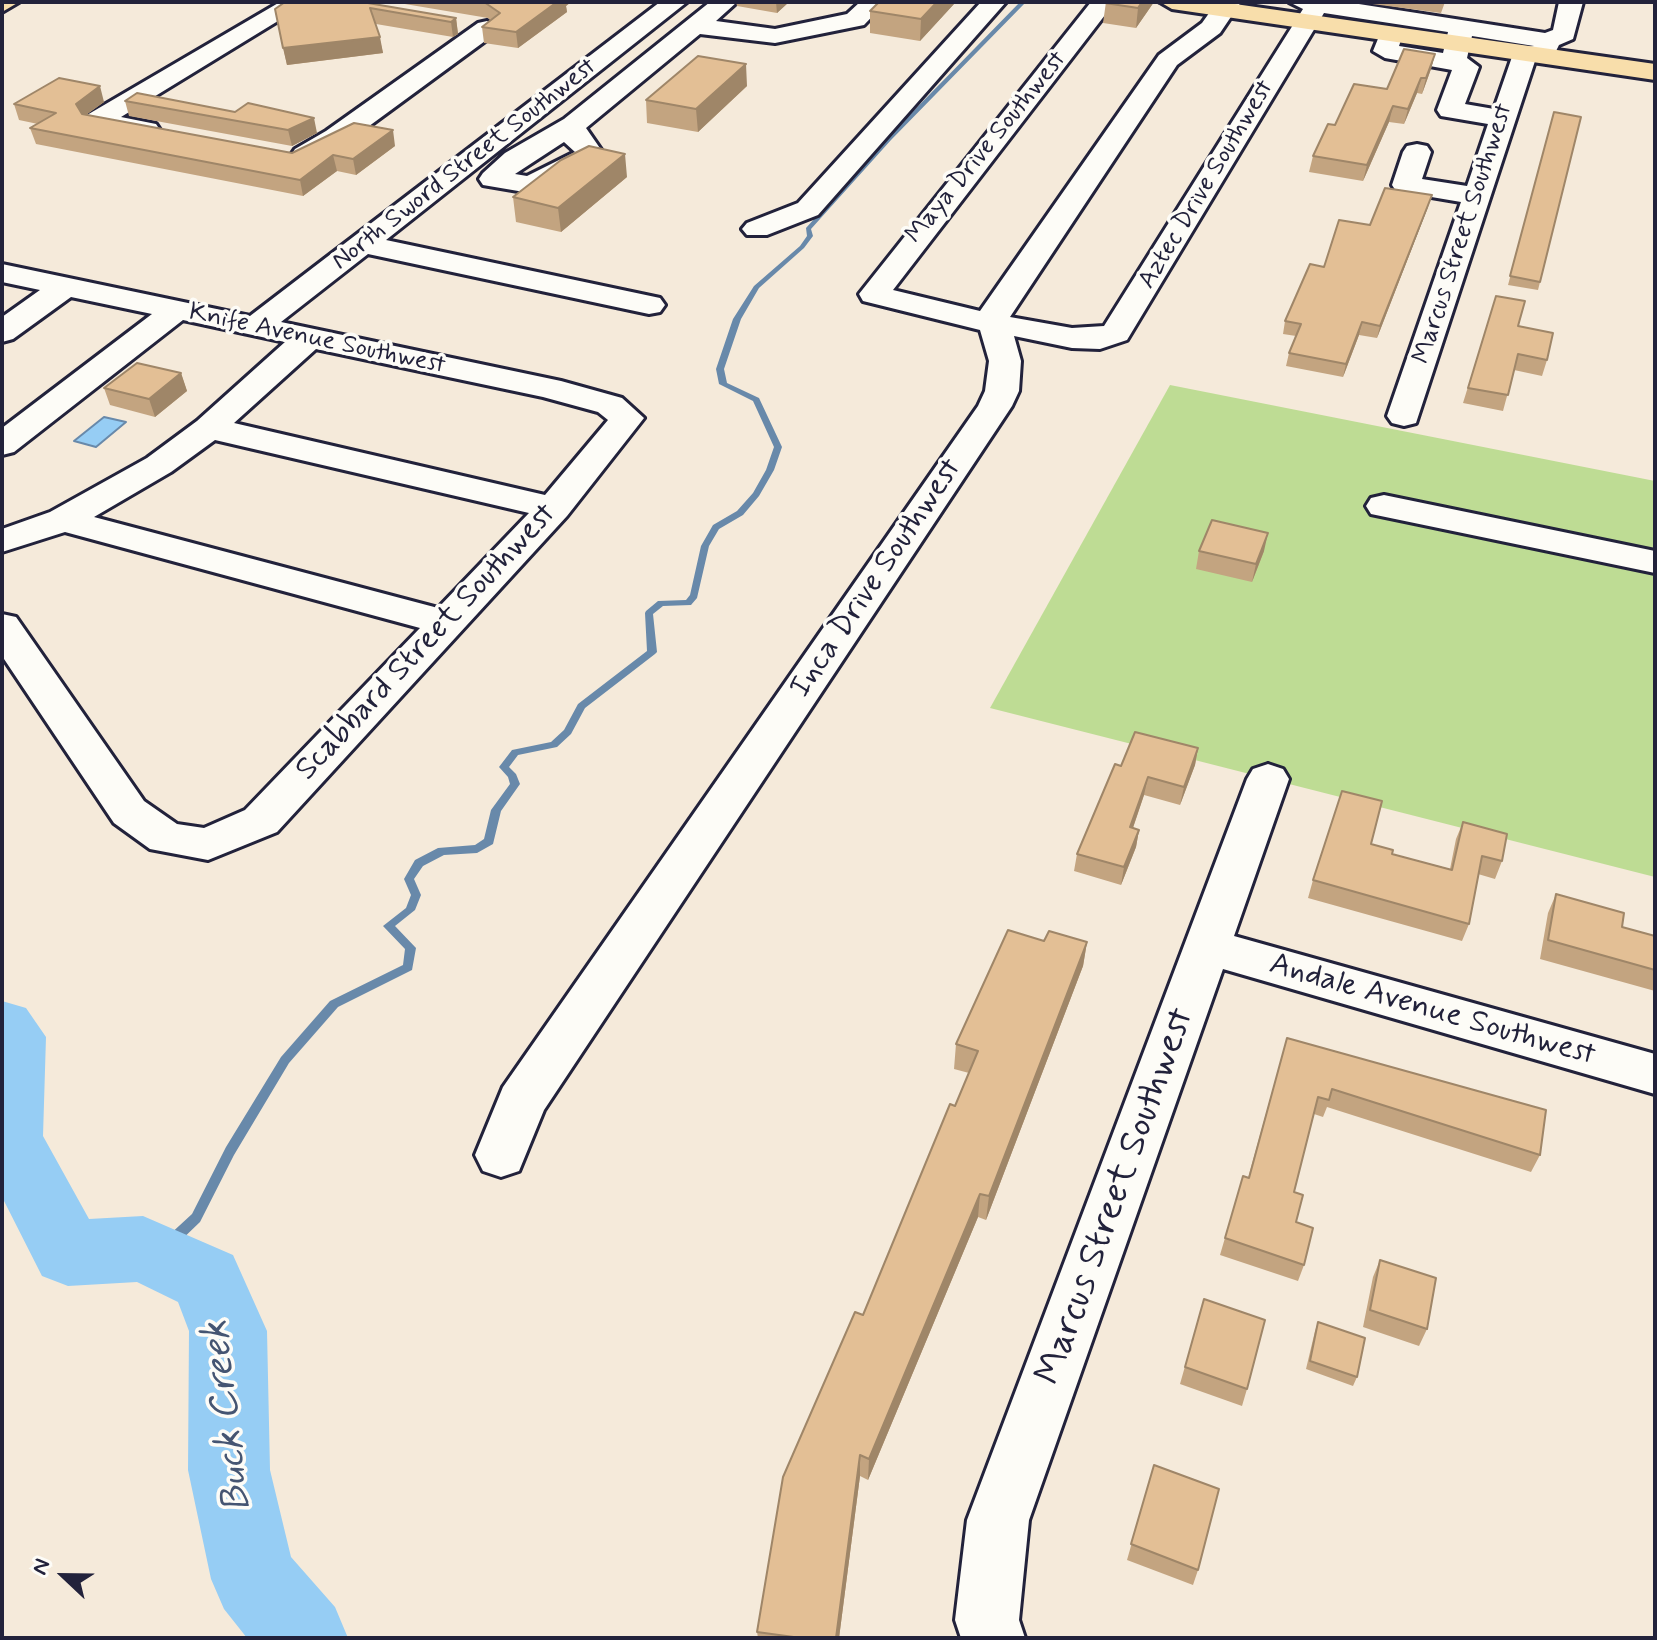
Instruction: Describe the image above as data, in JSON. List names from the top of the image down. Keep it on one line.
{"streets":{"street":["Maya Drive Southwest","North Sword Street Southwest","Aztec Drive Southwest","Marcus Street Southwest","Knife Avenue Southwest","Inca Drive Southwest","Scabbard Street Southwest","Andale Avenue Southwest"]},"crossings":[["Maya Drive Southwest","Aztec Drive Southwest"],["Maya Drive Southwest","Inca Drive Southwest"],["North Sword Street Southwest","Knife Avenue Southwest"],["Aztec Drive Southwest","Inca Drive Southwest"],["Marcus Street Southwest","Andale Avenue Southwest"],["Knife Avenue Southwest","Scabbard Street Southwest"]],"water":["Buck Creek"],"north":"left"}
